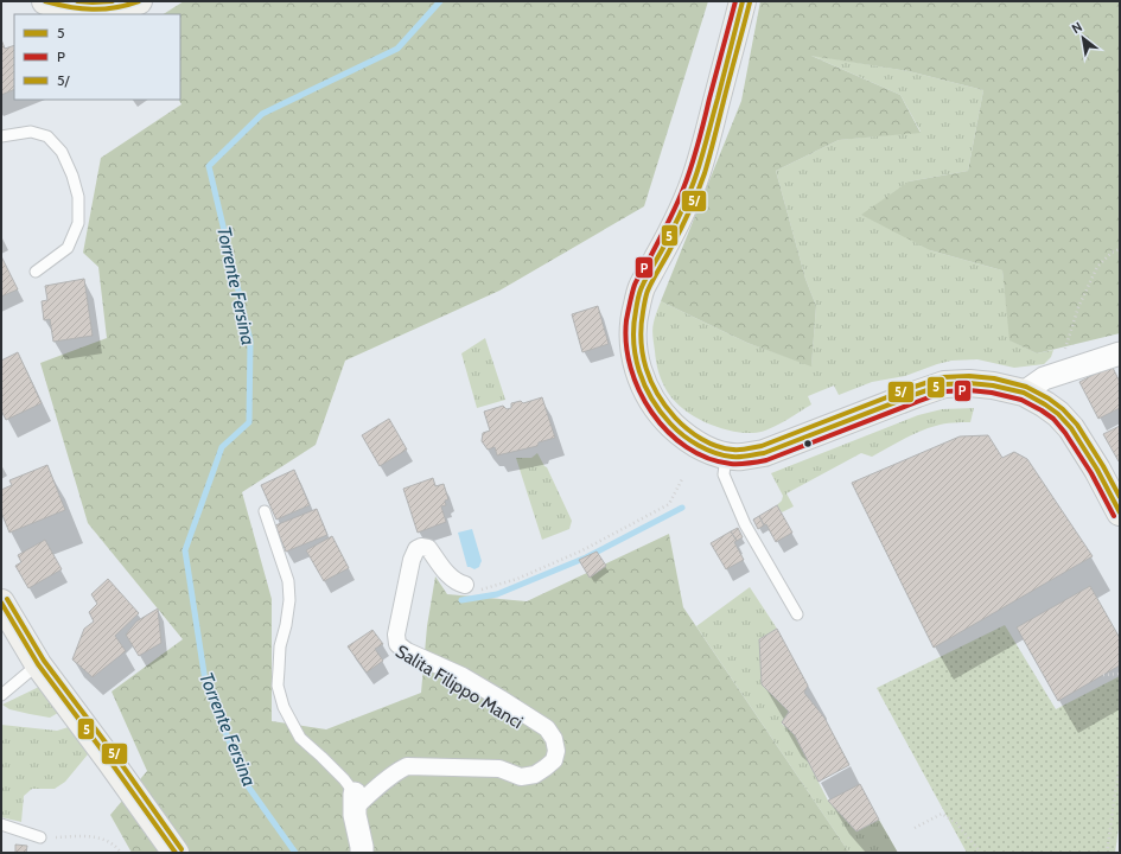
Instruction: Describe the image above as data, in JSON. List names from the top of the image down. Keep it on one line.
{"streets":{"street":["Salita Filippo Manci"]},"water":["Torrente Fersina"],"lines":["transit line 5","transit line P","transit line 5/"],"legend":["5","P","5/"],"north":"top left"}
